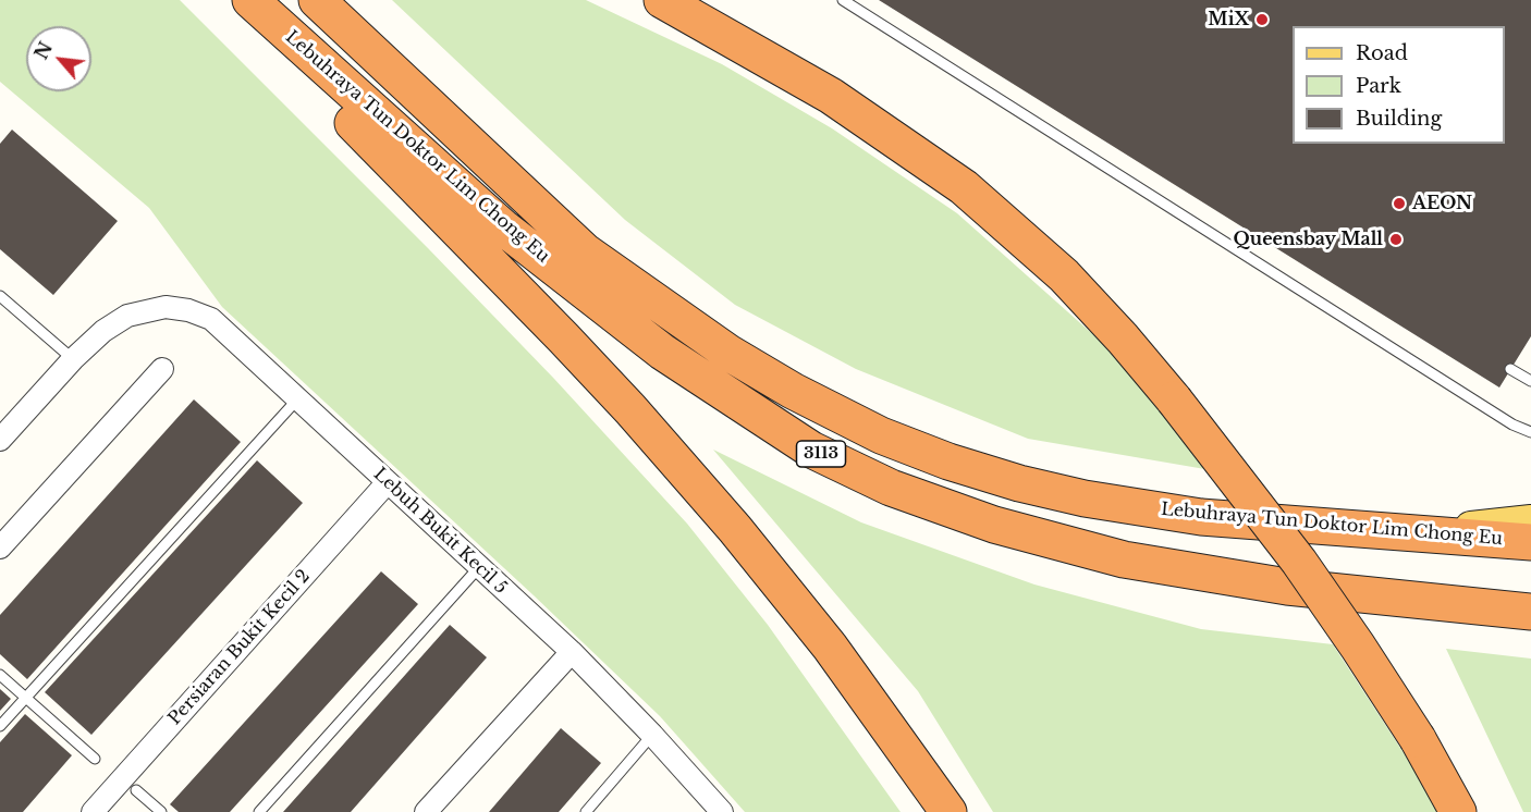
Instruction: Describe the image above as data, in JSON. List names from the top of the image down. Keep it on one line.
{"streets":{"highway":["Lebuhraya Tun Doktor Lim Chong Eu","3113"],"street":["Lebuh Bukit Kecil 5","Persiaran Bukit Kecil 2"]},"crossings":[["Lebuh Bukit Kecil 5","Persiaran Bukit Kecil 2"]],"places":["MiX","AEON","Queensbay Mall"],"legend":["Road","Park","Building"],"north":"top left"}
